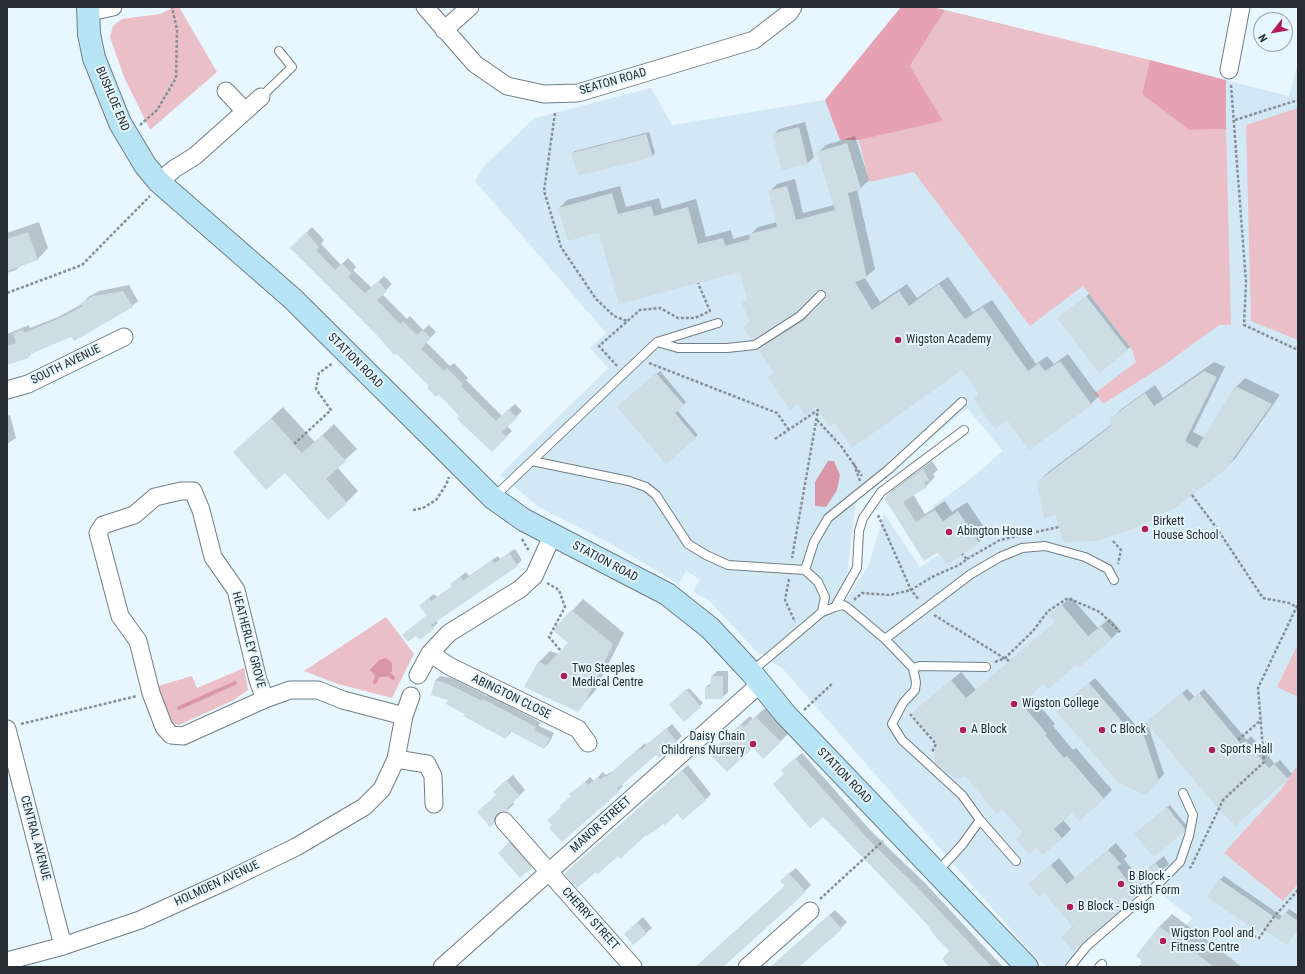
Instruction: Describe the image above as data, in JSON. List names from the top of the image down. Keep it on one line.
{"streets":{"main road":["BUSHLOE END","STATION ROAD"],"street":["SEATON ROAD","SOUTH AVENUE","HEATHERLEY GROVE","ABINGTON CLOSE","MANOR STREET","CENTRAL AVENUE","HOLMDEN AVENUE","CHERRY STREET"]},"crossings":[["BUSHLOE END","STATION ROAD"],["STATION ROAD","MANOR STREET"],["HEATHERLEY GROVE","HOLMDEN AVENUE"],["MANOR STREET","CHERRY STREET"],["CENTRAL AVENUE","HOLMDEN AVENUE"]],"places":["Wigston Academy","Birkett House School","Abington House","Two Steeples Medical Centre","Wigston College","A Block","C Block","Daisy Chain Childrens Nursery","Sports Hall","B Block - Sixth Form","B Block - Design","Wigston Pool and Fitness Centre"],"north":"bottom left"}
